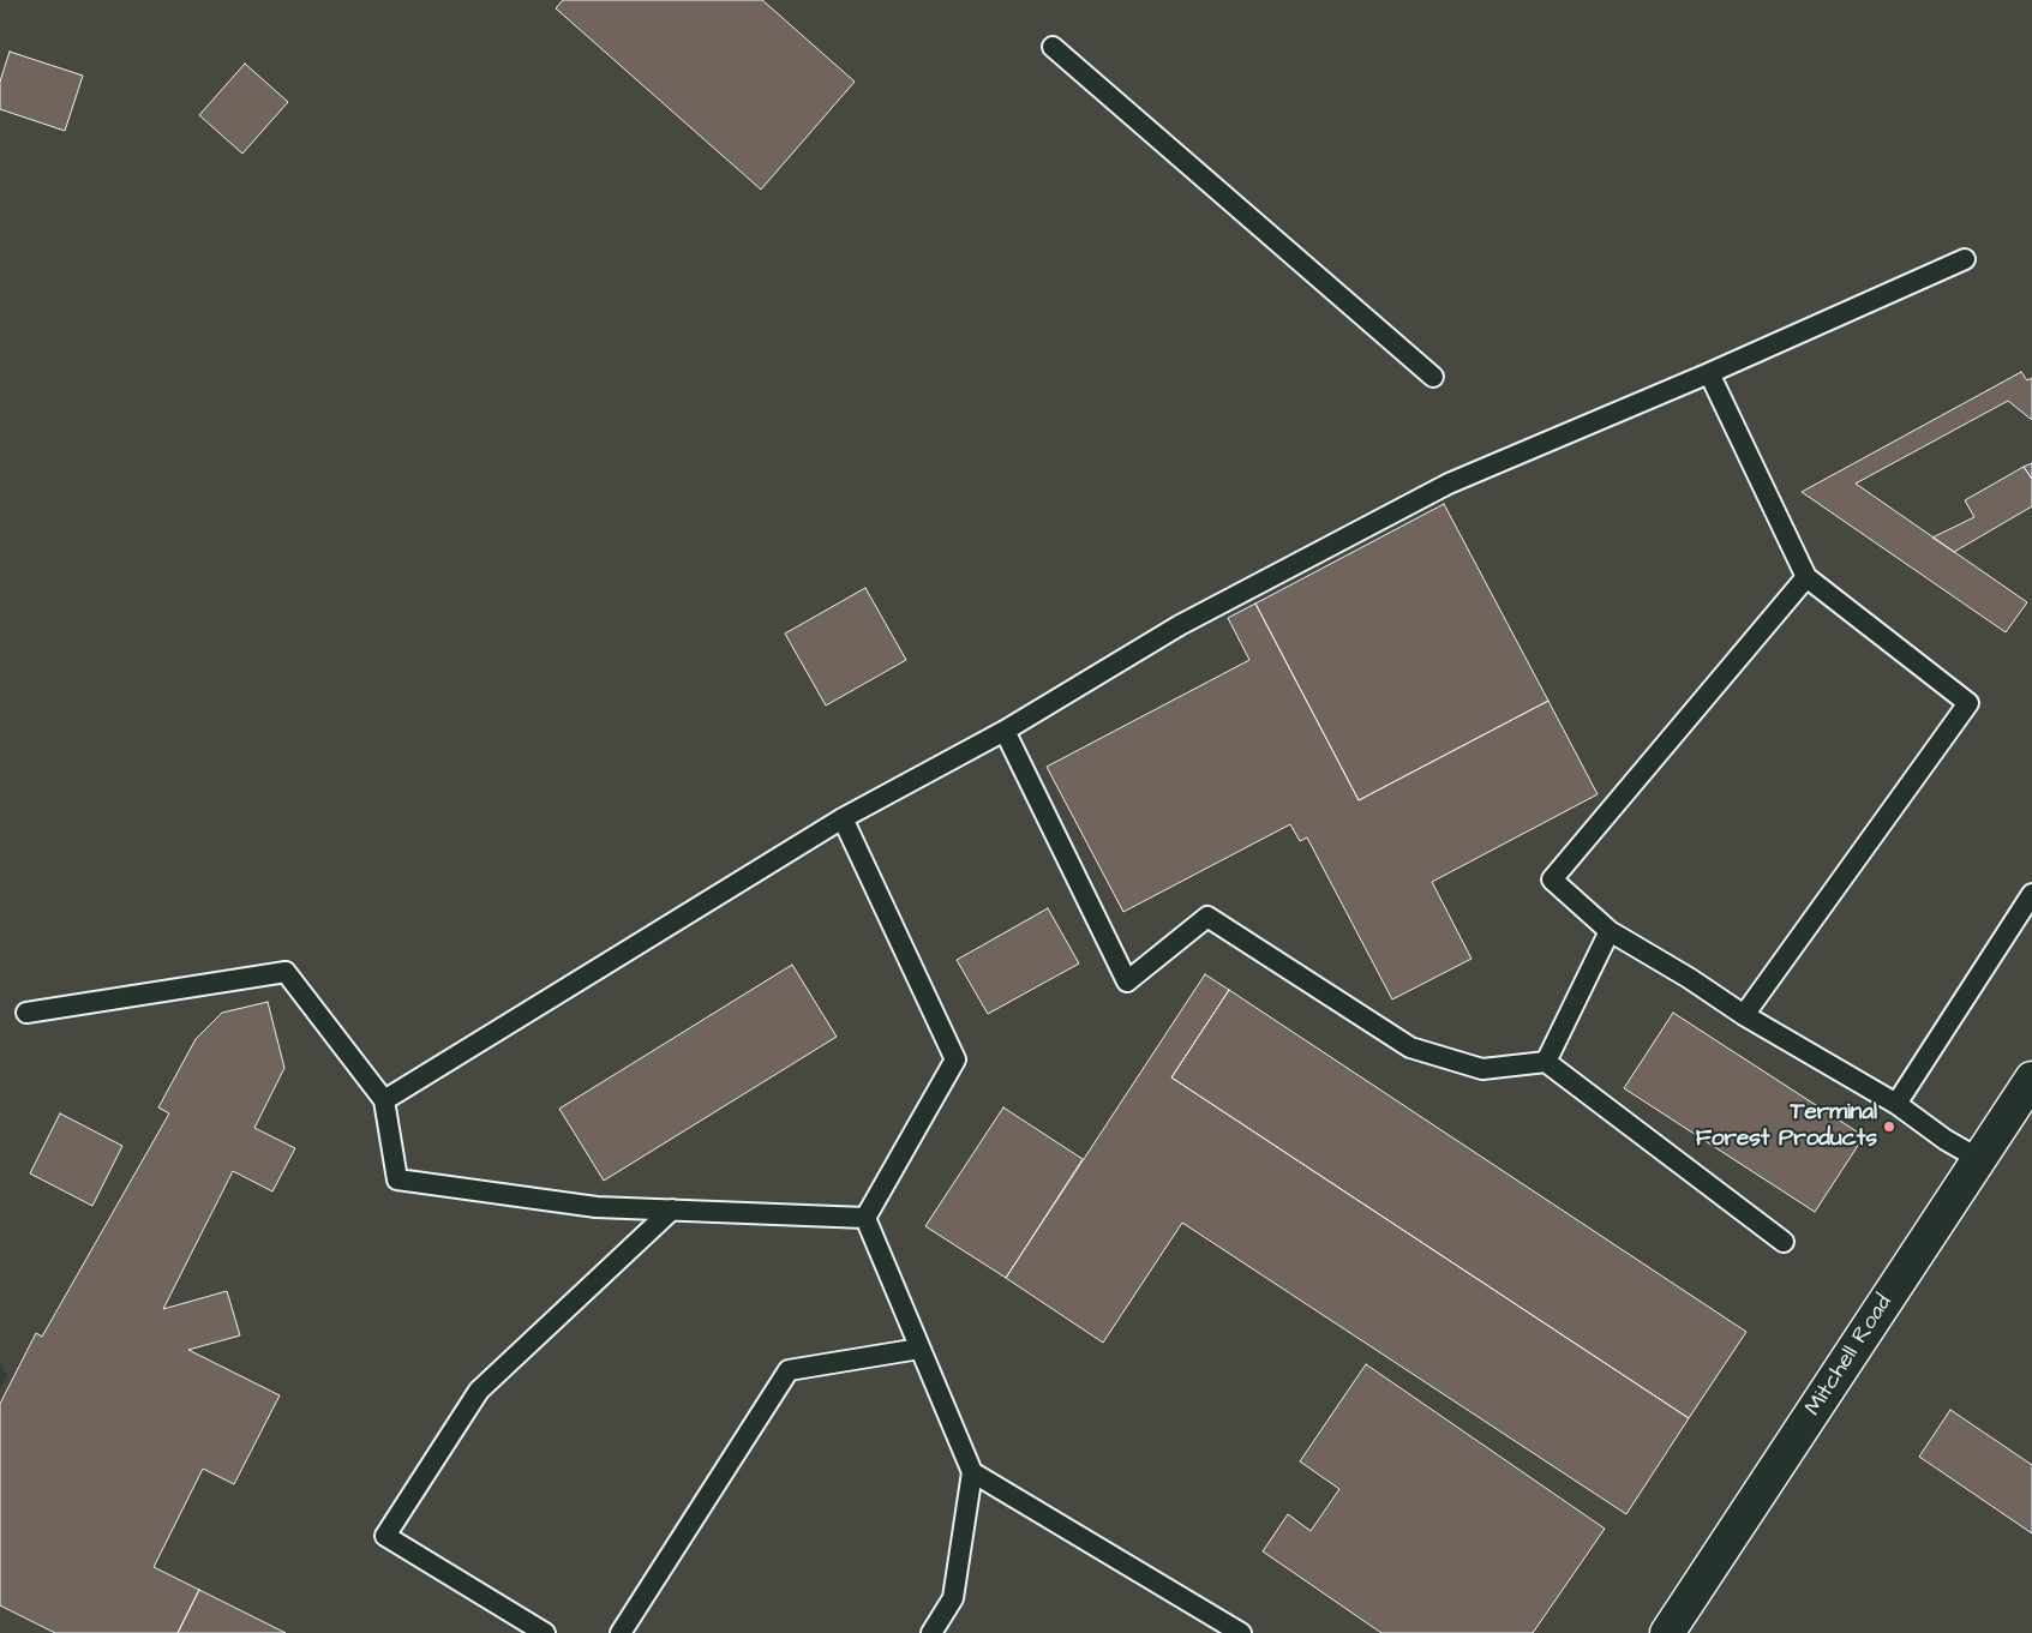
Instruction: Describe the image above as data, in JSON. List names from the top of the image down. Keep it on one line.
{"streets":{"street":["Mitchell Road"]},"places":["Terminal Forest Products"]}
